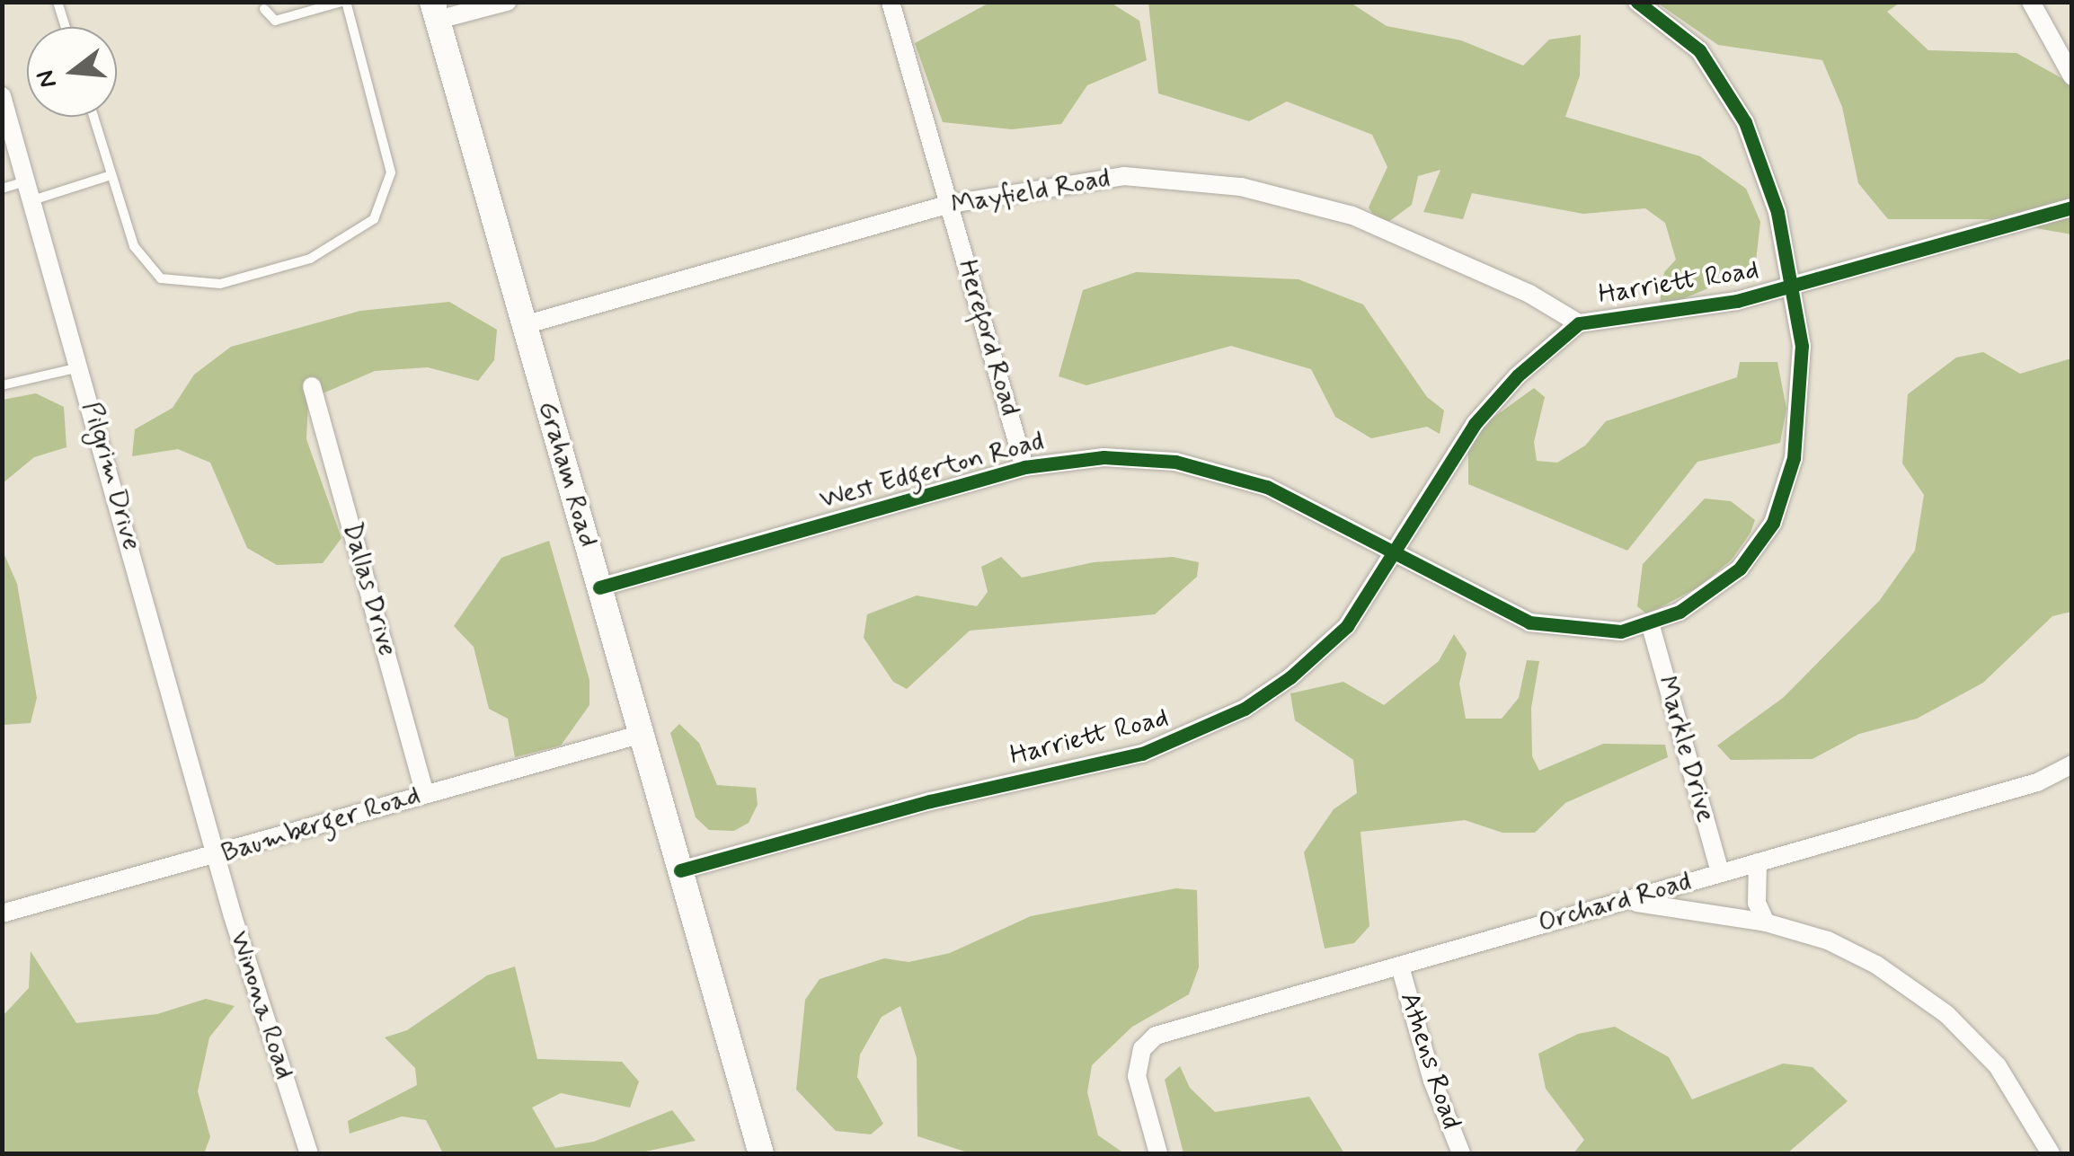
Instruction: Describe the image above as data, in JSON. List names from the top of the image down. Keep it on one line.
{"streets":{"main road":["Graham Road"],"street":["Mayfield Road","Harriett Road","Hereford Road","West Edgerton Road","Pilgrim Drive","Dallas Drive","Markle Drive","Baumberger Road","Orchard Road","Winona Road","Athens Road"]},"crossings":[["Mayfield Road","Harriett Road"],["Mayfield Road","Hereford Road"],["Mayfield Road","Graham Road"],["Harriett Road","West Edgerton Road"],["Harriett Road","Graham Road"],["Hereford Road","West Edgerton Road"],["West Edgerton Road","Graham Road"],["West Edgerton Road","Markle Drive"],["Graham Road","Baumberger Road"],["Pilgrim Drive","Baumberger Road"],["Pilgrim Drive","Winona Road"],["Dallas Drive","Baumberger Road"],["Markle Drive","Orchard Road"],["Baumberger Road","Winona Road"],["Orchard Road","Athens Road"]],"north":"left"}
